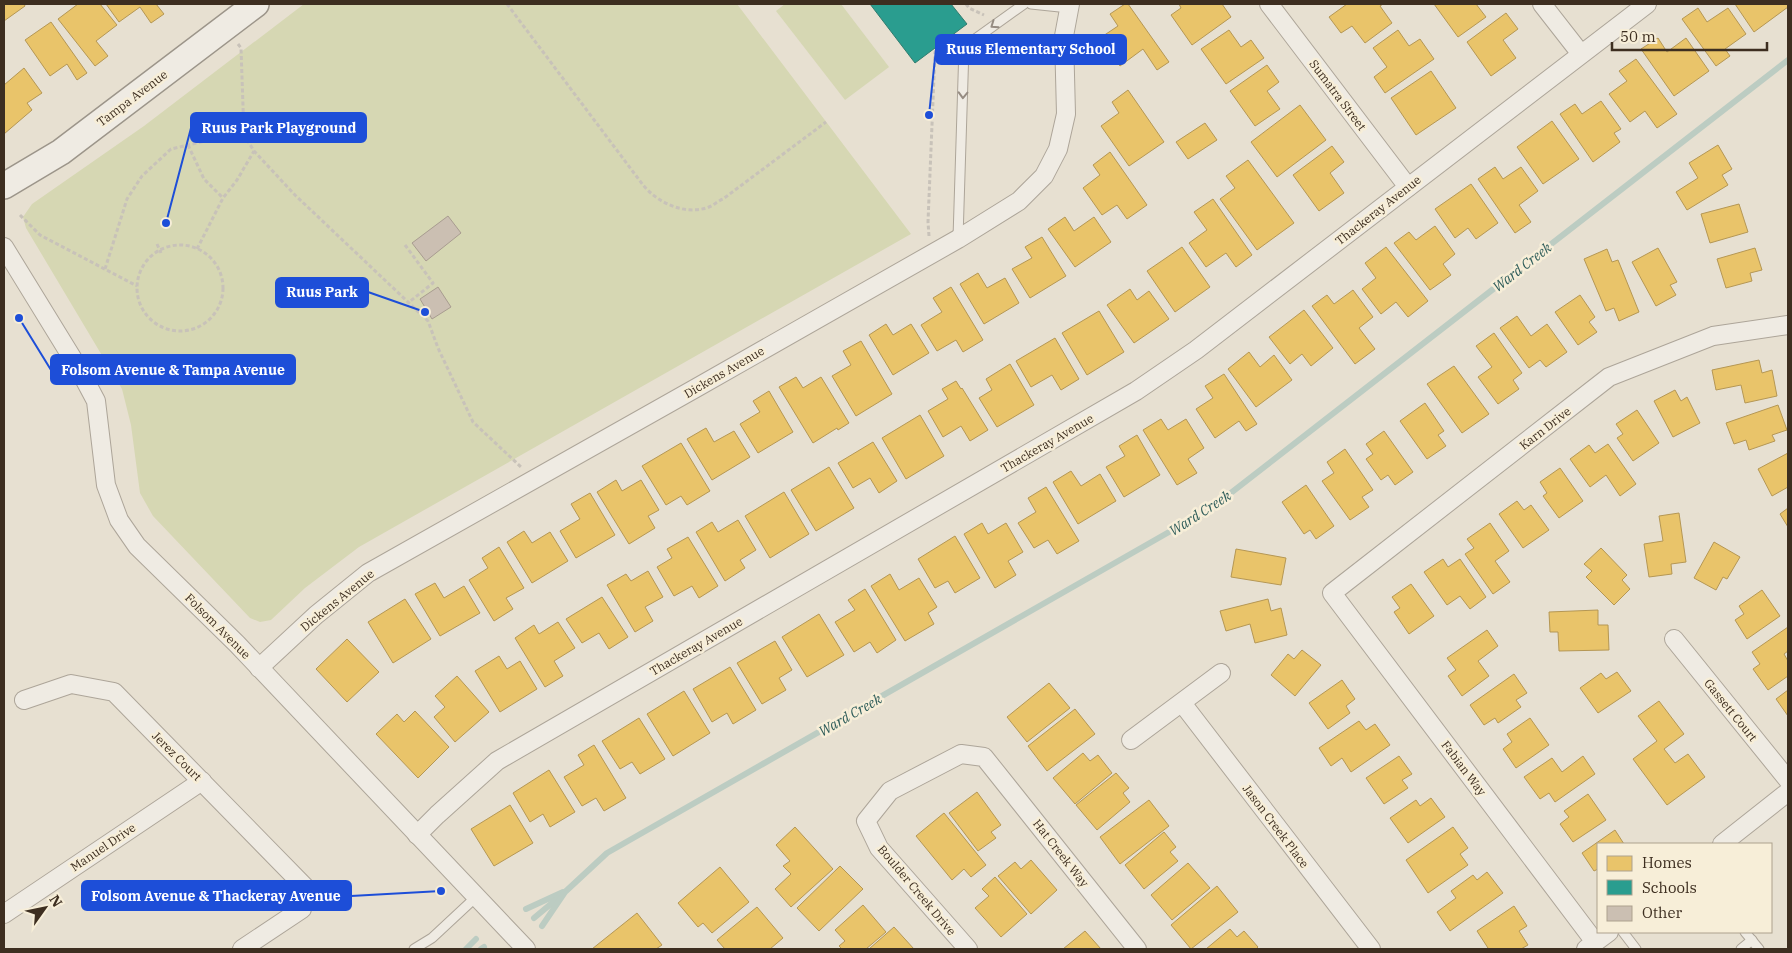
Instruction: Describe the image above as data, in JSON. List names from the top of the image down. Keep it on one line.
{"streets":{"street":["Sumatra Street","Tampa Avenue","Thackeray Avenue","Dickens Avenue","Karn Drive","Folsom Avenue","Gassett Court","Jerez Court","Fabian Way","Jason Creek Place","Manuel Drive","Hat Creek Way","Boulder Creek Drive"]},"crossings":[["Sumatra Street","Thackeray Avenue"],["Thackeray Avenue","Folsom Avenue"],["Dickens Avenue","Folsom Avenue"],["Karn Drive","Fabian Way"],["Jerez Court","Manuel Drive"],["Hat Creek Way","Boulder Creek Drive"]],"water":["Ward Creek"],"places":["Ruus Elementary School","Ruus Park Playground","Ruus Park","Folsom Avenue & Tampa Avenue","Folsom Avenue & Thackeray Avenue"],"legend":["Homes","Schools","Other"],"scale_bar":"50 m","north":"top right"}
